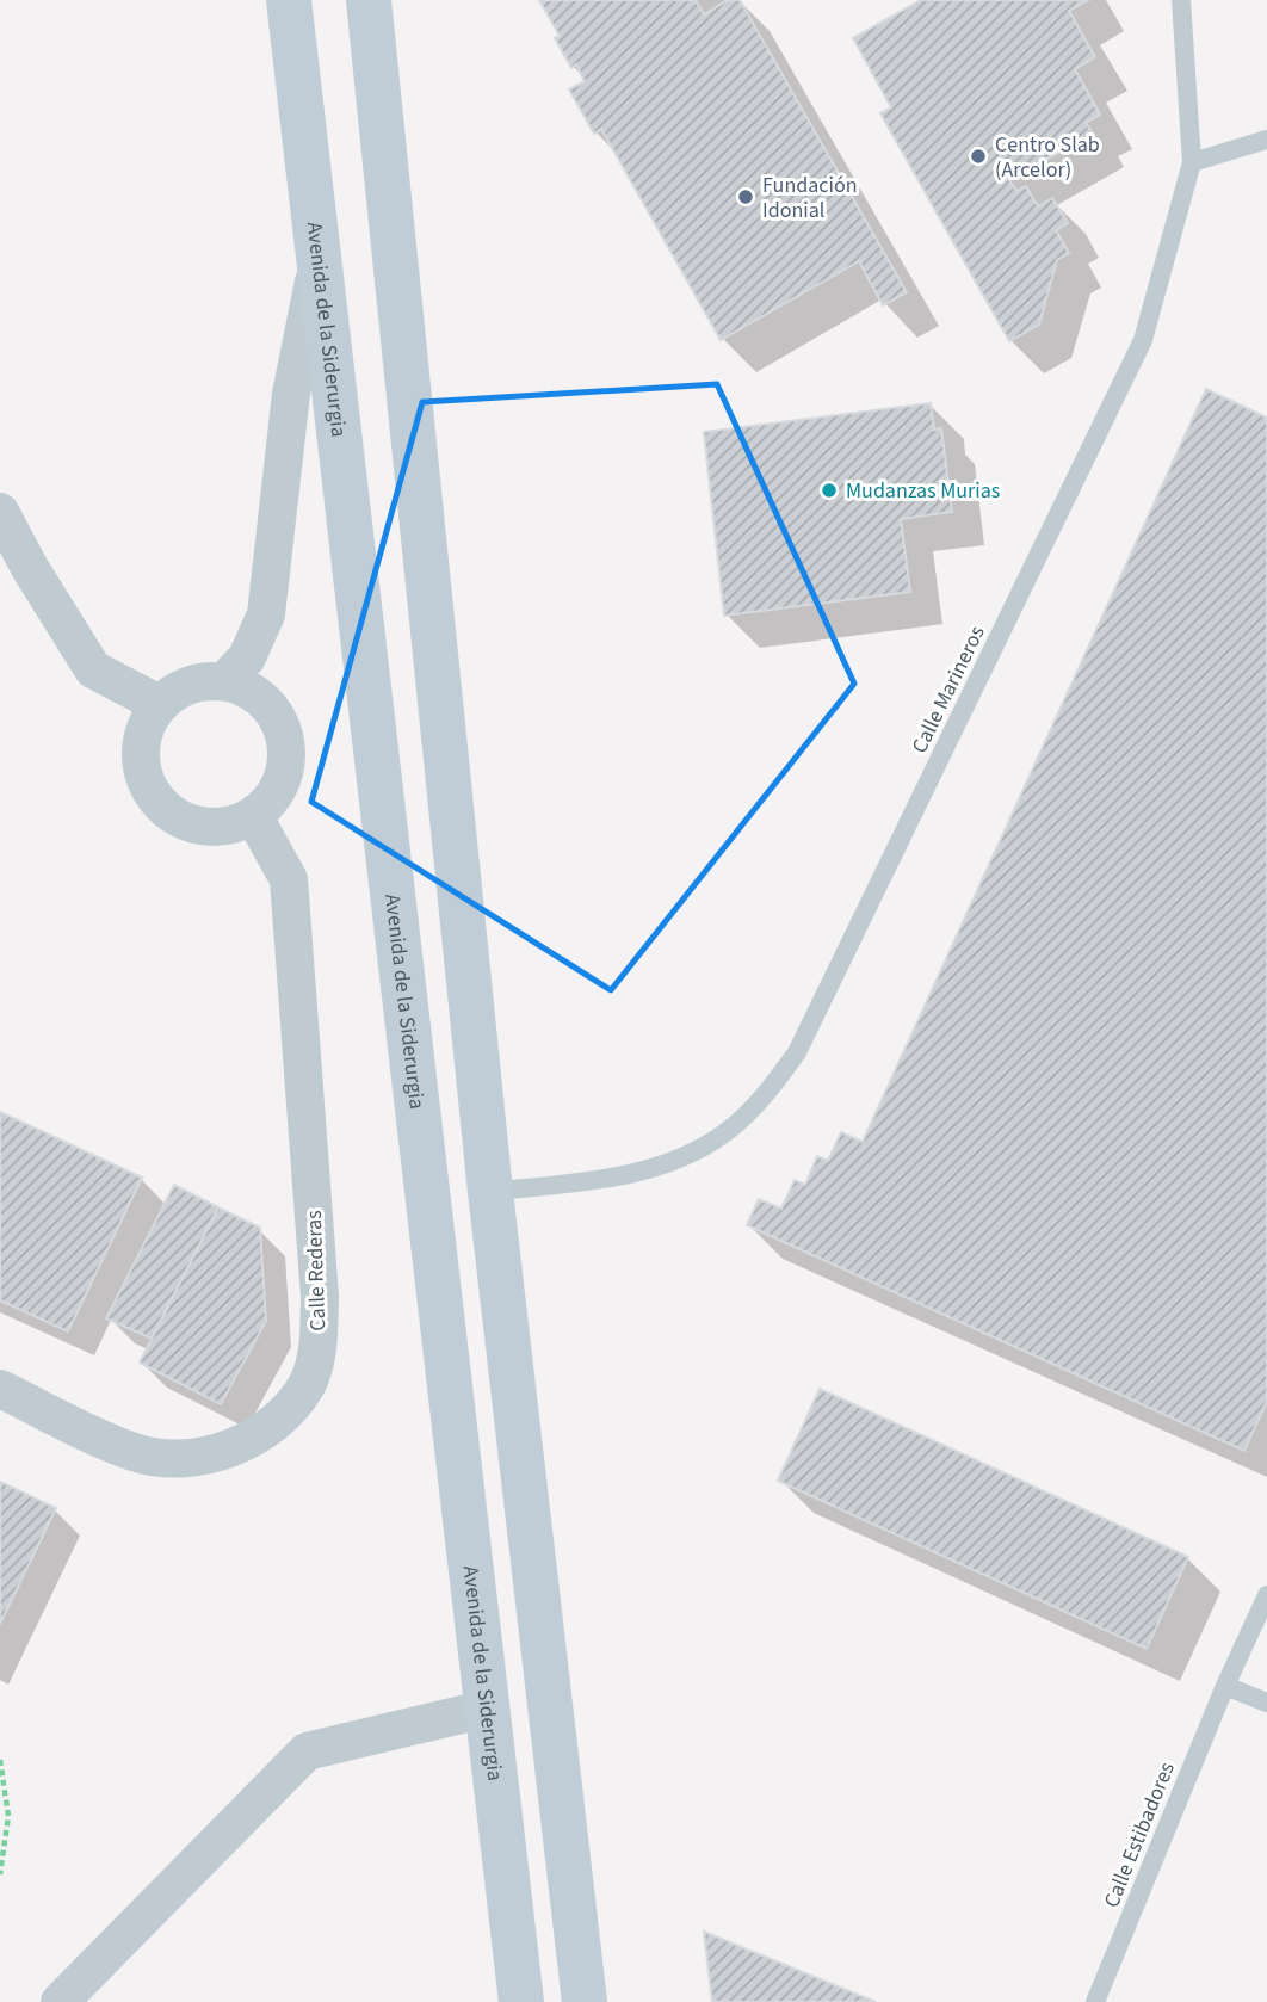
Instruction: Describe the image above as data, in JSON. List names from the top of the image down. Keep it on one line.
{"streets":{"street":["Avenida de la Siderurgia","Calle Rederas"],"lane":["Calle Marineros","Calle Estibadores"]},"places":["Centro Slab (Arcelor)","Fundación Idonial","Mudanzas Murias"]}
